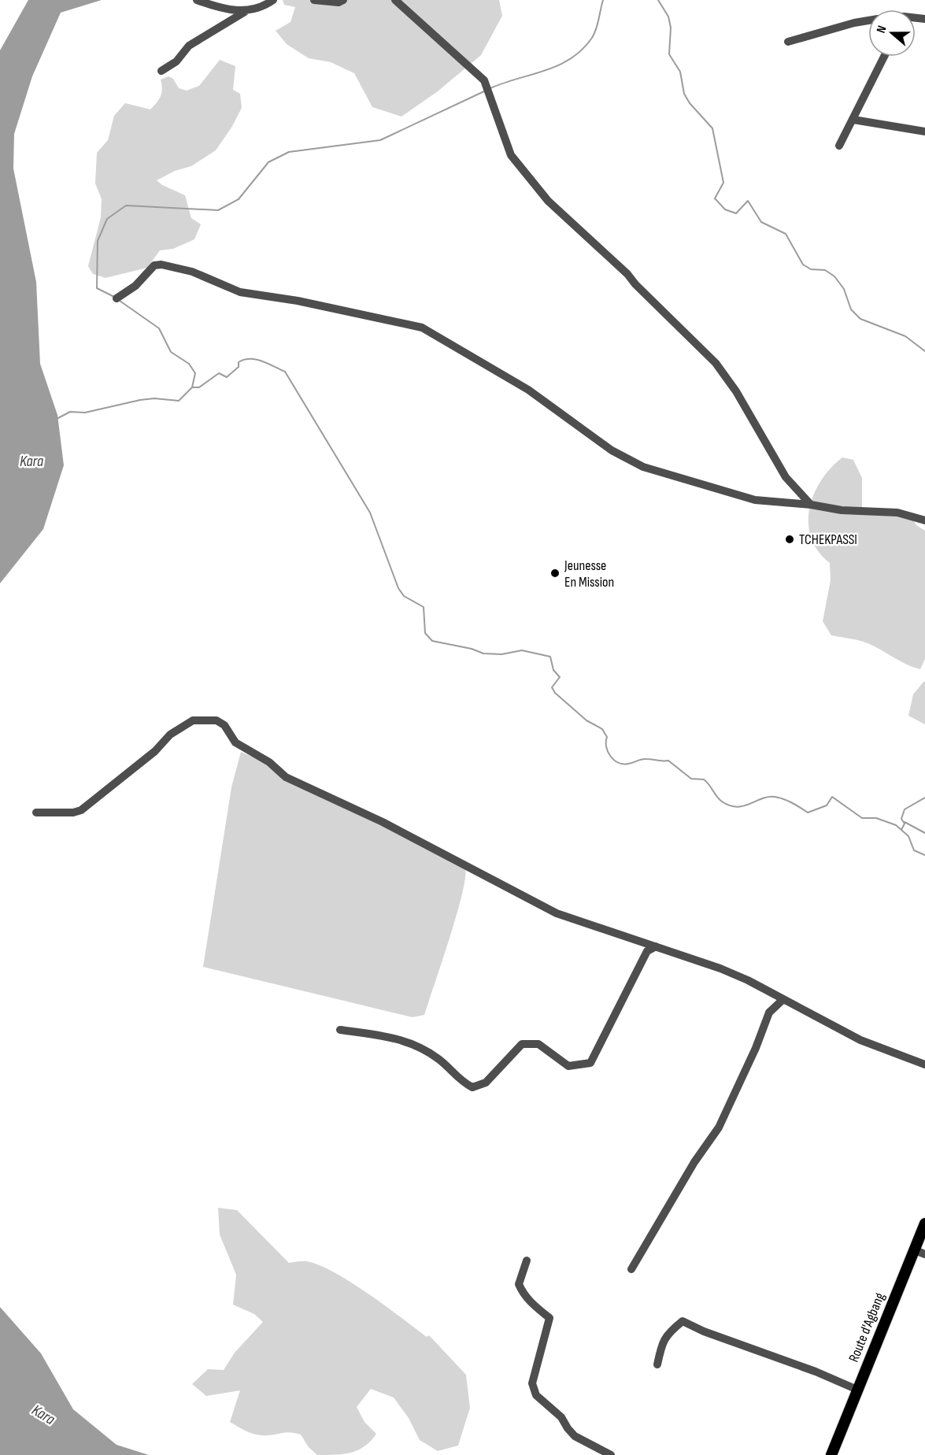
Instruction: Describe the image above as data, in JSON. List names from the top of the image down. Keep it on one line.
{"streets":{"main road":["Route d'Agbang"]},"water":["Kara"],"places":["TCHEKPASSI","Jeunesse En Mission"],"north":"left"}
